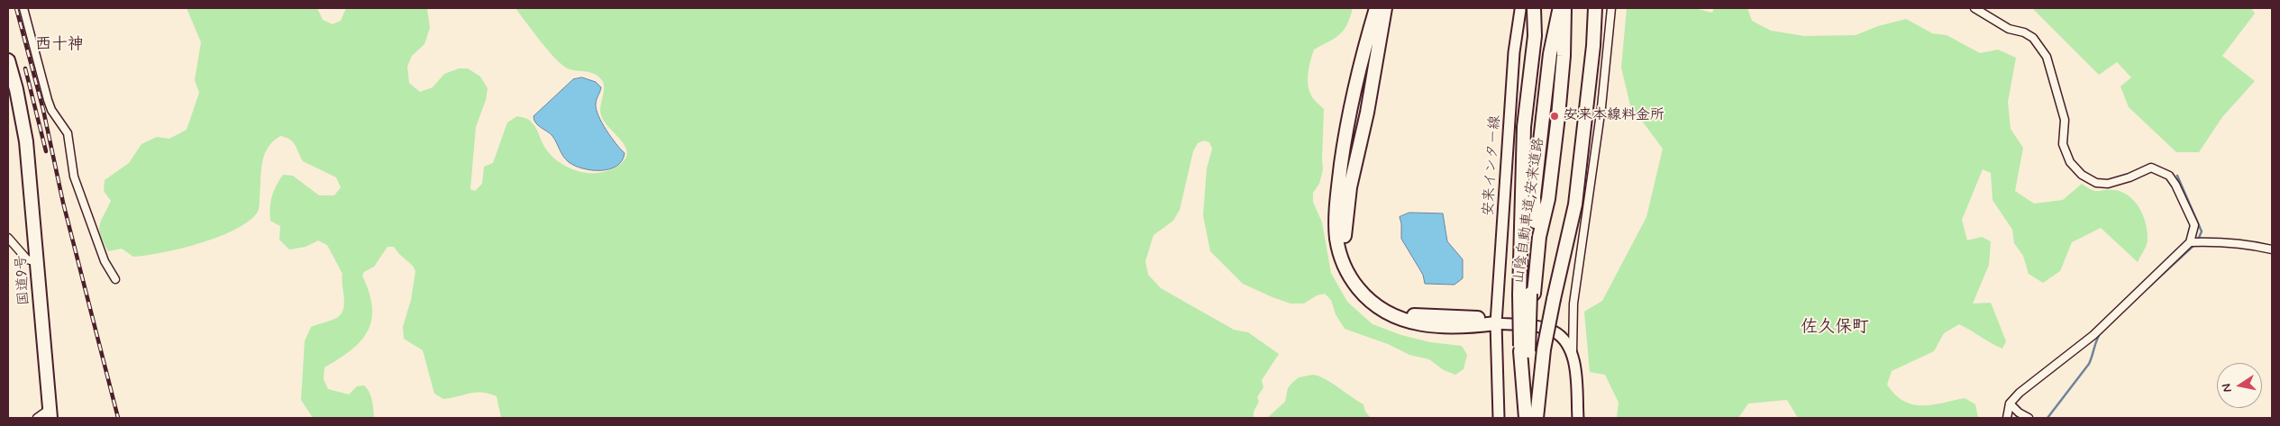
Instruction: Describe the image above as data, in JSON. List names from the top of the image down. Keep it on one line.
{"streets":{"highway":["山陰自動車道;安来道路","国道9号"],"main road":["安来インター線"]},"districts":["西十神","佐久保町"],"places":["安来本線料金所"],"north":"left"}
